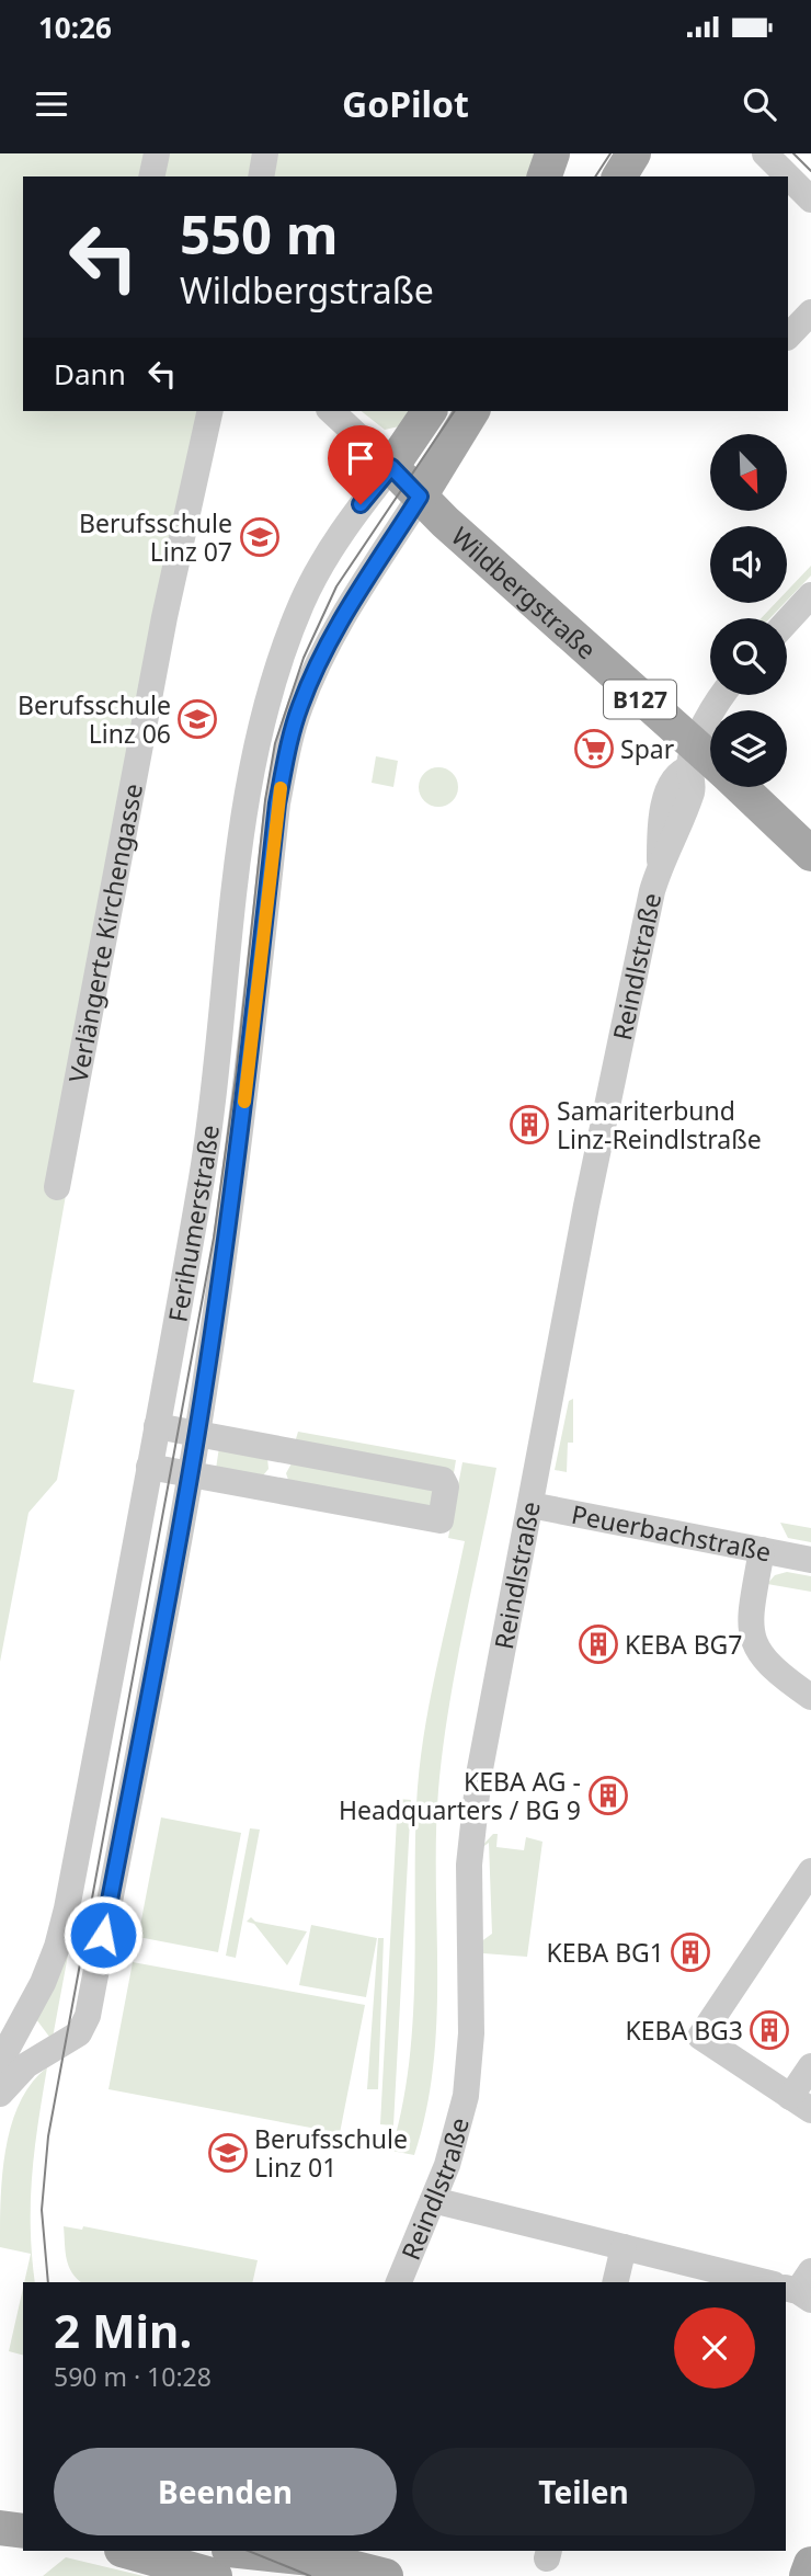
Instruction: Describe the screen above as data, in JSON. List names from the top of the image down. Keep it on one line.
{"streets":{"main road":["Wildbergstraße","B127","Ferihumerstraße"],"street":["Verlängerte Kirchengasse","Reindlstraße","Peuerbachstraße"]},"crossings":[["Wildbergstraße","Reindlstraße"],["Wildbergstraße","Ferihumerstraße"],["Reindlstraße","Peuerbachstraße"]],"places":{"school or university":["Berufsschule Linz 07","Berufsschule Linz 06","Berufsschule Linz 01"],"supermarket":["Spar"],"building":["Samariterbund Linz-Reindlstraße","KEBA BG7","KEBA AG - Headquarters / BG 9","KEBA BG1","KEBA BG3"]},"north":"bottom right","page":{"status":"10:26","header":"GoPilot","turn":["550 m","Wildbergstraße"],"then":"Dann","heading":["2 Min.","590 m · 10:28"],"buttons":["Beenden","Teilen"]}}
